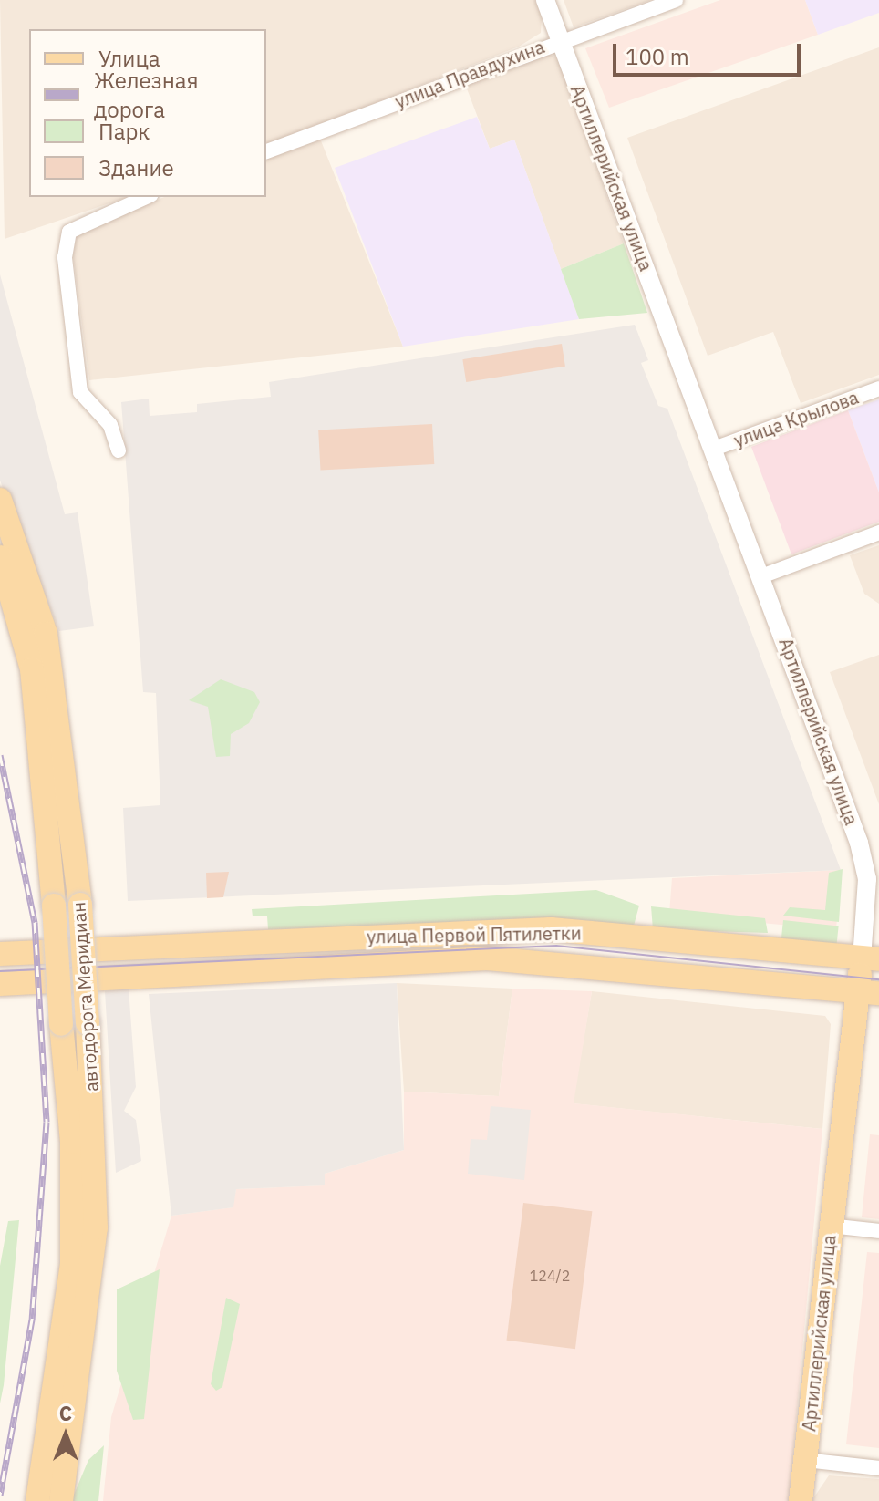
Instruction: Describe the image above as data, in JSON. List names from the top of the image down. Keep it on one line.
{"streets":{"main road":["Артиллерийская улица","улица Первой Пятилетки","автодорога Меридиан"],"street":["улица Правдухина","улица Крылова"]},"crossings":[["улица Правдухина","Артиллерийская улица"],["Артиллерийская улица","улица Крылова"],["Артиллерийская улица","улица Первой Пятилетки"]],"house_numbers":["124/2"],"legend":["Улица","Железная дорога","Парк","Здание"],"scale_bar":"100 m","north":"top"}
